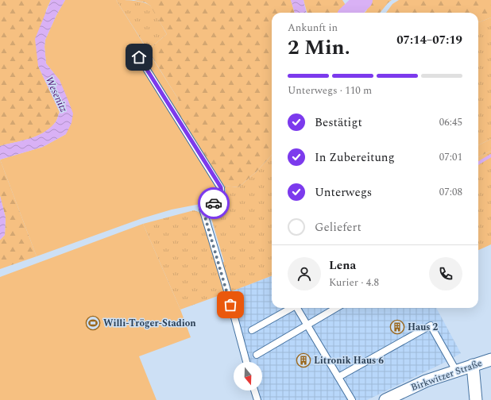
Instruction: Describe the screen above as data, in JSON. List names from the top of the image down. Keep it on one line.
{"streets":{"street":["Birkwitzer Straße"]},"water":["Wesenitz"],"places":{"sports":["Willi-Tröger-Stadion"],"building":["Haus 2","Litronik Haus 6"]},"north":"bottom","page":{"heading":["2 Min.","Ankunft in","07:14–07:19"],"panel":["Lena","Kurier · 4.8"],"bar":"Unterwegs · 110 m","list":[["Bestätigt","06:45"],["In Zubereitung","07:01"],["Unterwegs","07:08"],"Geliefert"]}}
